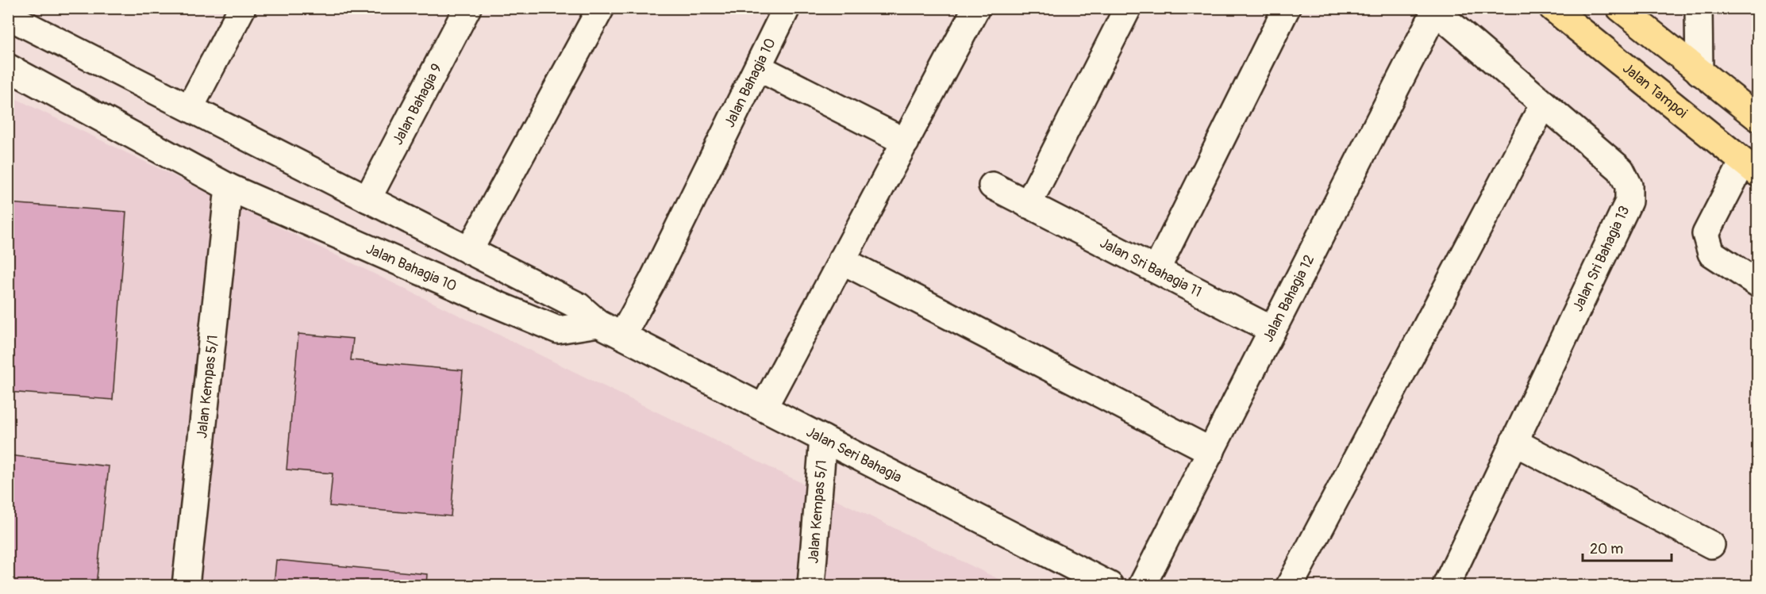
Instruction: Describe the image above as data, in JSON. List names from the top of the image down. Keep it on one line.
{"streets":{"main road":["Jalan Tampoi"],"street":["Jalan Bahagia 10","Jalan Bahagia 9","Jalan Sri Bahagia 13","Jalan Sri Bahagia 11","Jalan Bahagia 12","Jalan Kempas 5/1","Jalan Seri Bahagia"]},"crossings":[["Jalan Bahagia 10","Jalan Kempas 5/1"],["Jalan Bahagia 10","Jalan Seri Bahagia"],["Jalan Bahagia 9","Jalan Seri Bahagia"],["Jalan Sri Bahagia 13","Jalan Bahagia 12"],["Jalan Sri Bahagia 11","Jalan Bahagia 12"],["Jalan Kempas 5/1","Jalan Seri Bahagia"]],"scale_bar":"20 m"}
